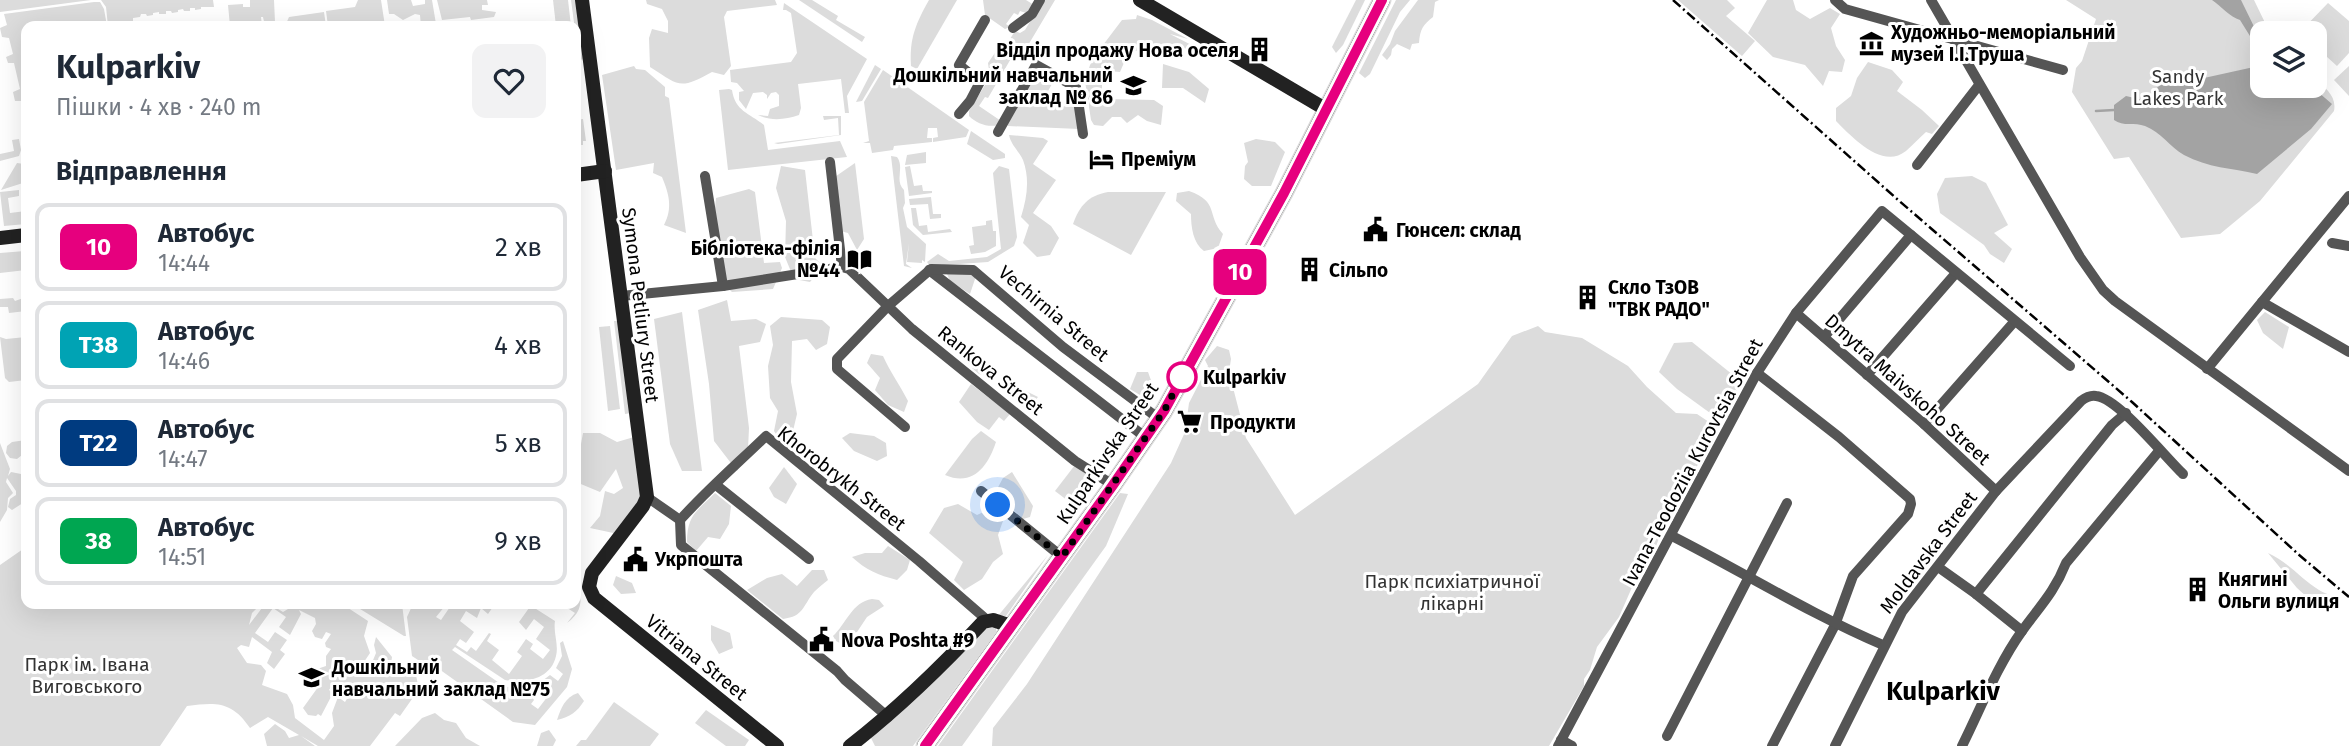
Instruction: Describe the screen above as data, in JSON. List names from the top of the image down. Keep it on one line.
{"streets":{"main road":["Kulparkivska Street"],"street":["Symona Petliury Street","Vechirnia Street","Rankova Street","Dmytra Maivskoho Street","Ivana-Teodoziia Kurovtsia Street","Khorobrykh Street","Moldavska Street","Vitriana Street"]},"crossings":[["Symona Petliury Street","Vitriana Street"],["Vechirnia Street","Kulparkivska Street"],["Rankova Street","Kulparkivska Street"],["Dmytra Maivskoho Street","Ivana-Teodoziia Kurovtsia Street"],["Dmytra Maivskoho Street","Moldavska Street"]],"districts":["Kulparkiv"],"parks":["Sandy Lakes Park","Парк психіатричної лікарні","Парк ім. Івана Виговського"],"places":{"museum":["Художньо-меморіальний музей І.І.Труша"],"building":["Відділ продажу Нова оселя","Сільпо","Скло ТзОВ \"ТВК РАДО\"","Княгині Ольги вулиця"],"school or university":["Дошкільний навчальний заклад № 86","Дошкільний навчальний заклад №75"],"hotel":["Преміум"],"public building":["Гюнсел: склад","Укрпошта","Nova Poshta #9"],"library":["Бібліотека-філія №44"],"other":["Kulparkiv"],"supermarket":["Продукти"]},"lines":["bus line 10"],"page":{"on_map":"10","heading":[["Kulparkiv","Пішки · 4 хв · 240 m"],"Відправлення"],"list":[{"mark":"10","name":"Автобус","note":"14:44","value":"2 хв"},{"mark":"Т38","name":"Автобус","note":"14:46","value":"4 хв"},{"mark":"Т22","name":"Автобус","note":"14:47","value":"5 хв"},{"mark":"38","name":"Автобус","note":"14:51","value":"9 хв"}]}}
